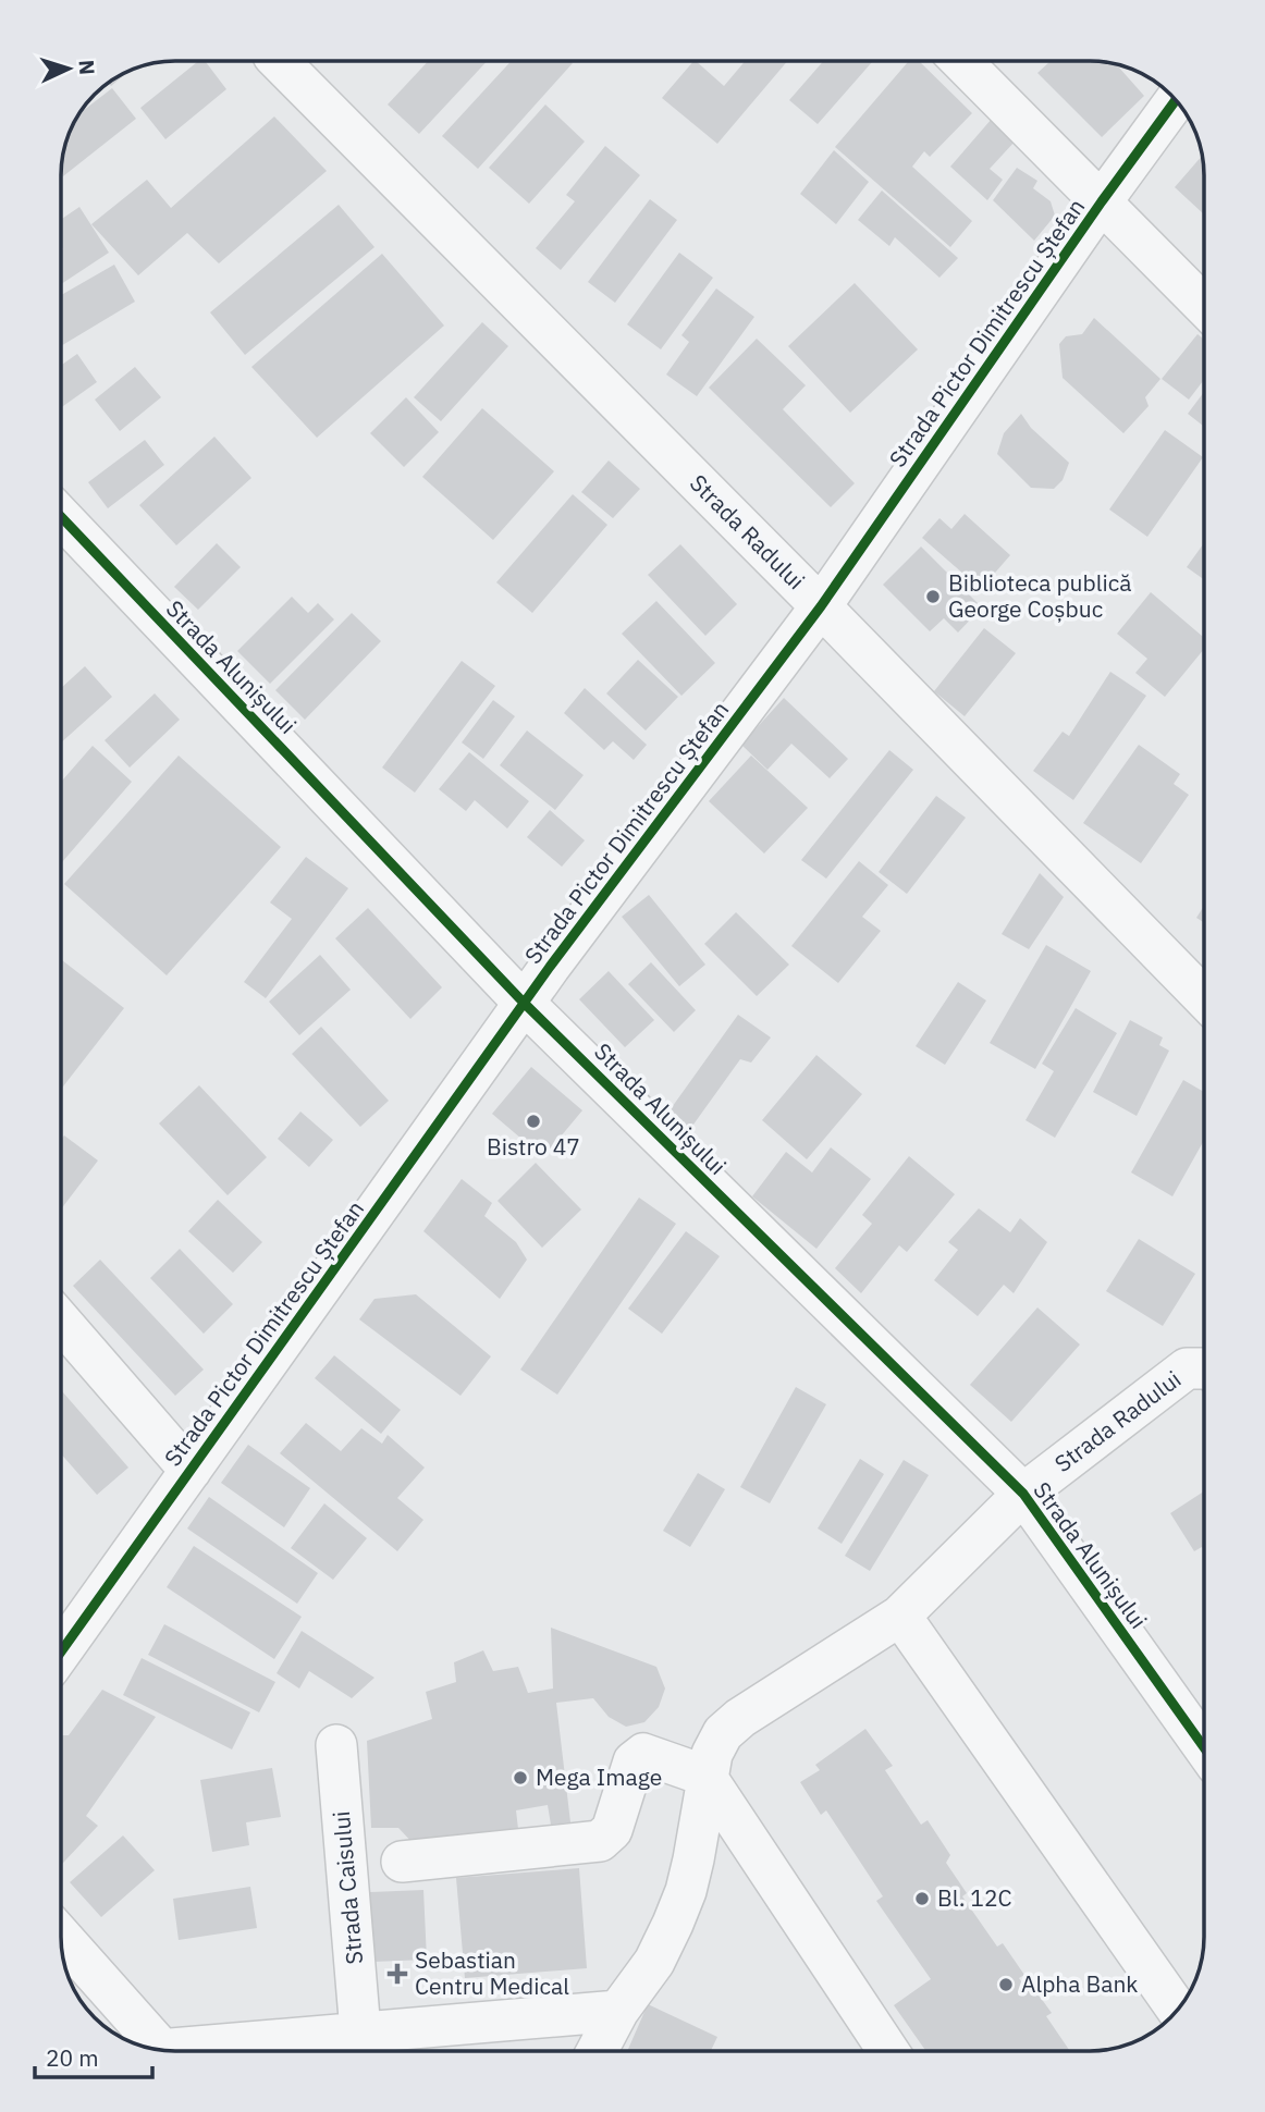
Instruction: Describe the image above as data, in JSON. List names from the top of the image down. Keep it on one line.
{"streets":{"street":["Strada Pictor Dimitrescu Ștefan","Strada Radului","Strada Alunișului","Strada Caisului"]},"crossings":[["Strada Pictor Dimitrescu Ștefan","Strada Radului"],["Strada Pictor Dimitrescu Ștefan","Strada Alunișului"],["Strada Radului","Strada Alunișului"]],"places":{"other":["Biblioteca publică George Coșbuc","Bistro 47","Mega Image","Bl. 12C","Alpha Bank"],"health":["Sebastian Centru Medical"]},"scale_bar":"20 m","north":"right"}
